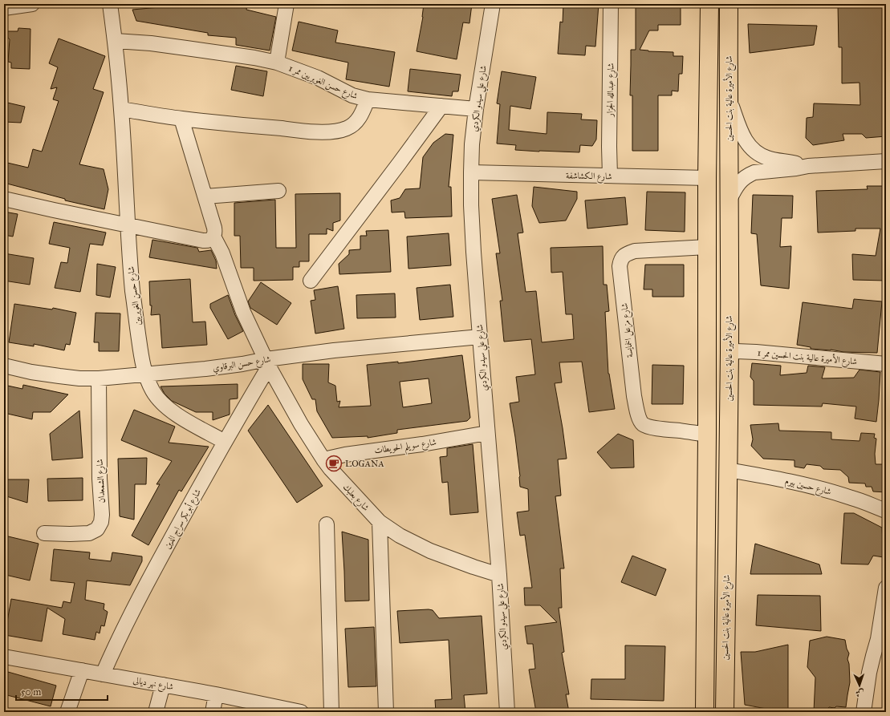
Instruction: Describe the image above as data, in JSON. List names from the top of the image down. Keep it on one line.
{"streets":{"main road":["شارع الأميرة عالية بنت الحسين"],"street":["شارع حسن الغويريين ممر 1","شارع عبدالله الجزار","شارع علي سيدو الكردي","شارع الكشاشفة","شارع حسن الغويريين","شارع مزعل الخمايسة","شارع الأميرة عالية بنت الحسين ممر 1","شارع حسن البرقاوي","شارع سويلم الحويطات","شارع الشمعدان","شارع حسين بيرم","شارع بعلبك","شارع أبو بكر سراج الدين","شارع نهر ديالى"]},"crossings":[["شارع حسن الغويريين ممر 1","شارع علي سيدو الكردي"],["شارع حسن الغويريين ممر 1","شارع حسن الغويريين"],["شارع عبدالله الجزار","شارع الكشاشفة"],["شارع علي سيدو الكردي","شارع الكشاشفة"],["شارع علي سيدو الكردي","شارع حسن البرقاوي"],["شارع علي سيدو الكردي","شارع سويلم الحويطات"],["شارع علي سيدو الكردي","شارع بعلبك"],["شارع الأميرة عالية بنت الحسين","شارع الأميرة عالية بنت الحسين ممر 1"],["شارع الأميرة عالية بنت الحسين","شارع حسين بيرم"],["شارع حسن الغويريين","شارع حسن البرقاوي"],["شارع حسن الغويريين","شارع أبو بكر سراج الدين"],["شارع حسن البرقاوي","شارع الشمعدان"],["شارع حسن البرقاوي","شارع بعلبك"],["شارع حسن البرقاوي","شارع أبو بكر سراج الدين"],["شارع سويلم الحويطات","شارع بعلبك"],["شارع بعلبك","شارع أبو بكر سراج الدين"],["شارع أبو بكر سراج الدين","شارع نهر ديالى"]],"places":{"cafe":["LOGANA"]},"scale_bar":"50 m","north":"bottom"}
